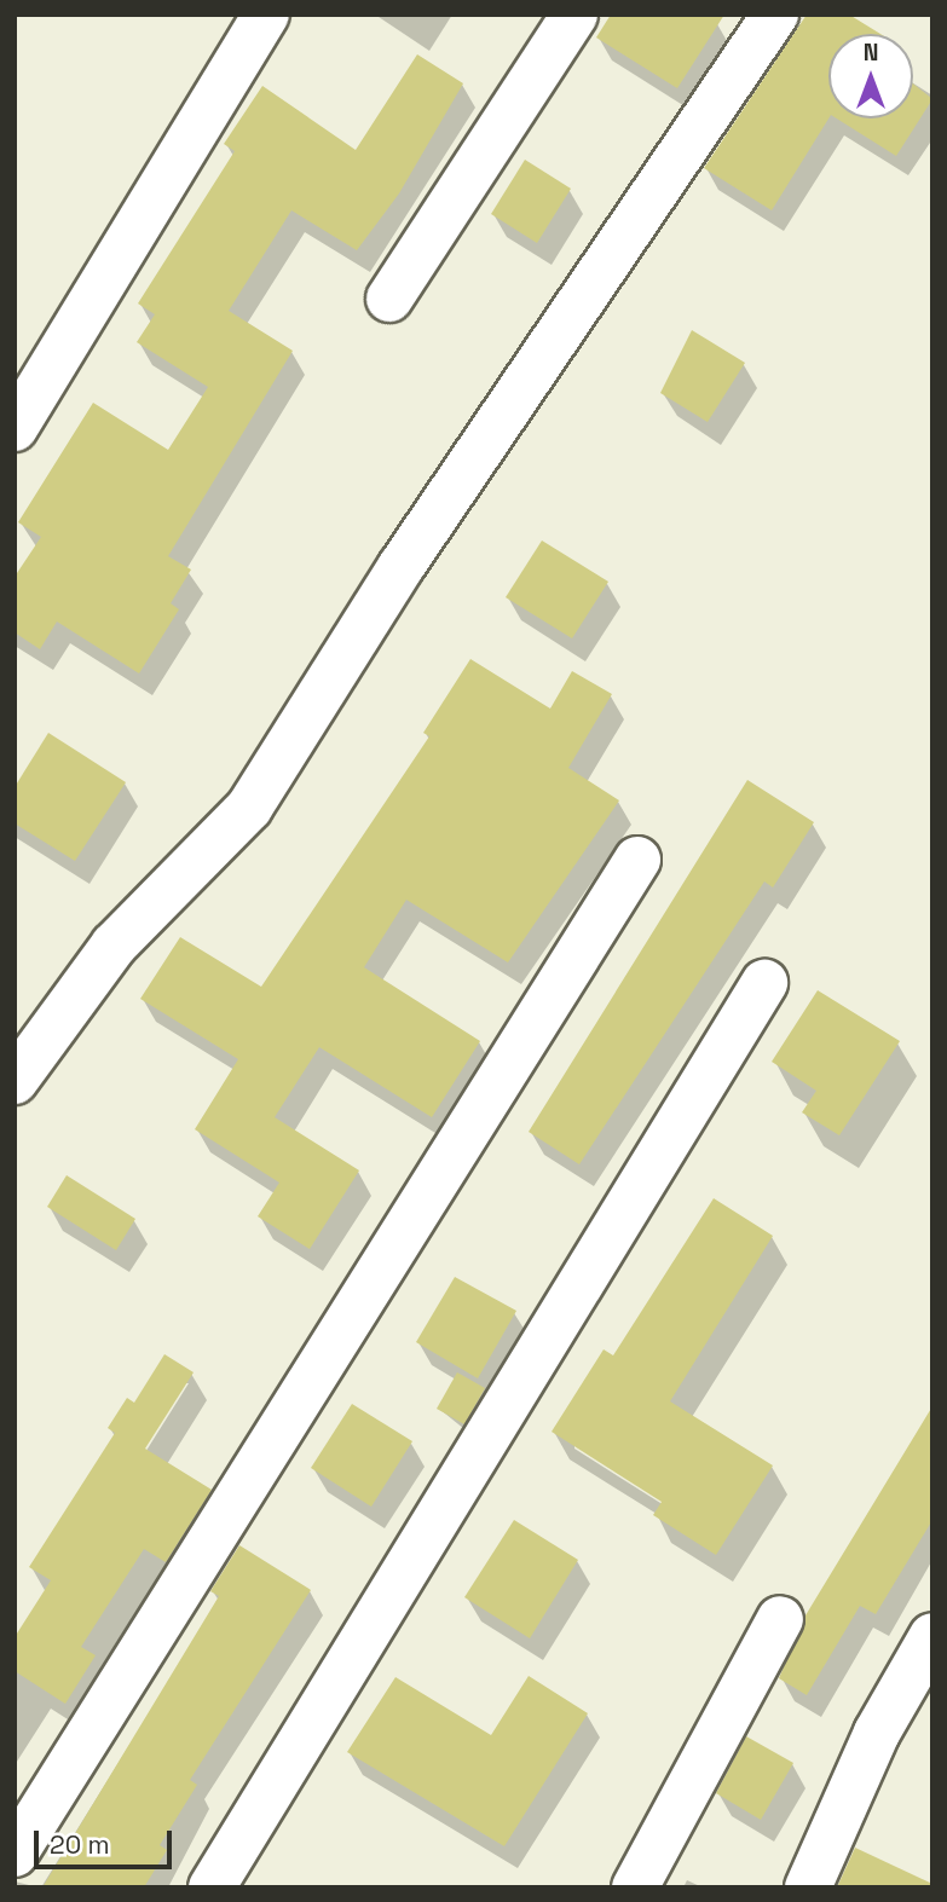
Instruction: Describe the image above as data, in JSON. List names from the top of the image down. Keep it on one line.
{"scale_bar":"20 m","north":"top"}
